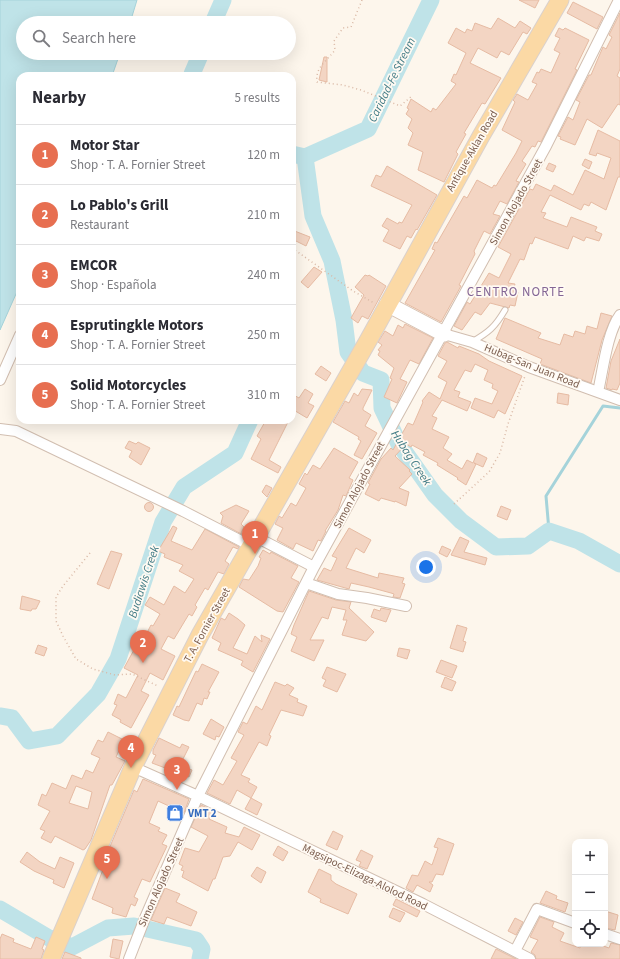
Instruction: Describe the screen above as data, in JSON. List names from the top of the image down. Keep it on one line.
{"streets":{"main road":["Antique-Aklan Road","T. A. Fornier Street"],"street":["Simon Alojado Street","Hubag-San Juan Road","Magsipoc-Elizaga-Alolod Road"]},"crossings":[["Antique-Aklan Road","T. A. Fornier Street"],["Simon Alojado Street","Hubag-San Juan Road"],["Simon Alojado Street","Magsipoc-Elizaga-Alolod Road"],["T. A. Fornier Street","Magsipoc-Elizaga-Alolod Road"]],"districts":["CENTRO NORTE"],"water":["Caridad-Fe Stream","Hubag Creek","Budiawis Creek"],"places":{"shop":["VMT 2"]},"page":{"search":"Search here","heading":["Nearby","5 results"],"list":[{"mark":"1","name":"Motor Star","note":"Shop · T. A. Fornier Street","value":"120 m"},{"mark":"2","name":"Lo Pablo's Grill","note":"Restaurant","value":"210 m"},{"mark":"3","name":"EMCOR","note":"Shop · Española","value":"240 m"},{"mark":"4","name":"Esprutingkle Motors","note":"Shop · T. A. Fornier Street","value":"250 m"},{"mark":"5","name":"Solid Motorcycles","note":"Shop · T. A. Fornier Street","value":"310 m"}],"pins":["1","2","4","3","5"],"map_buttons":["+","−"]}}
